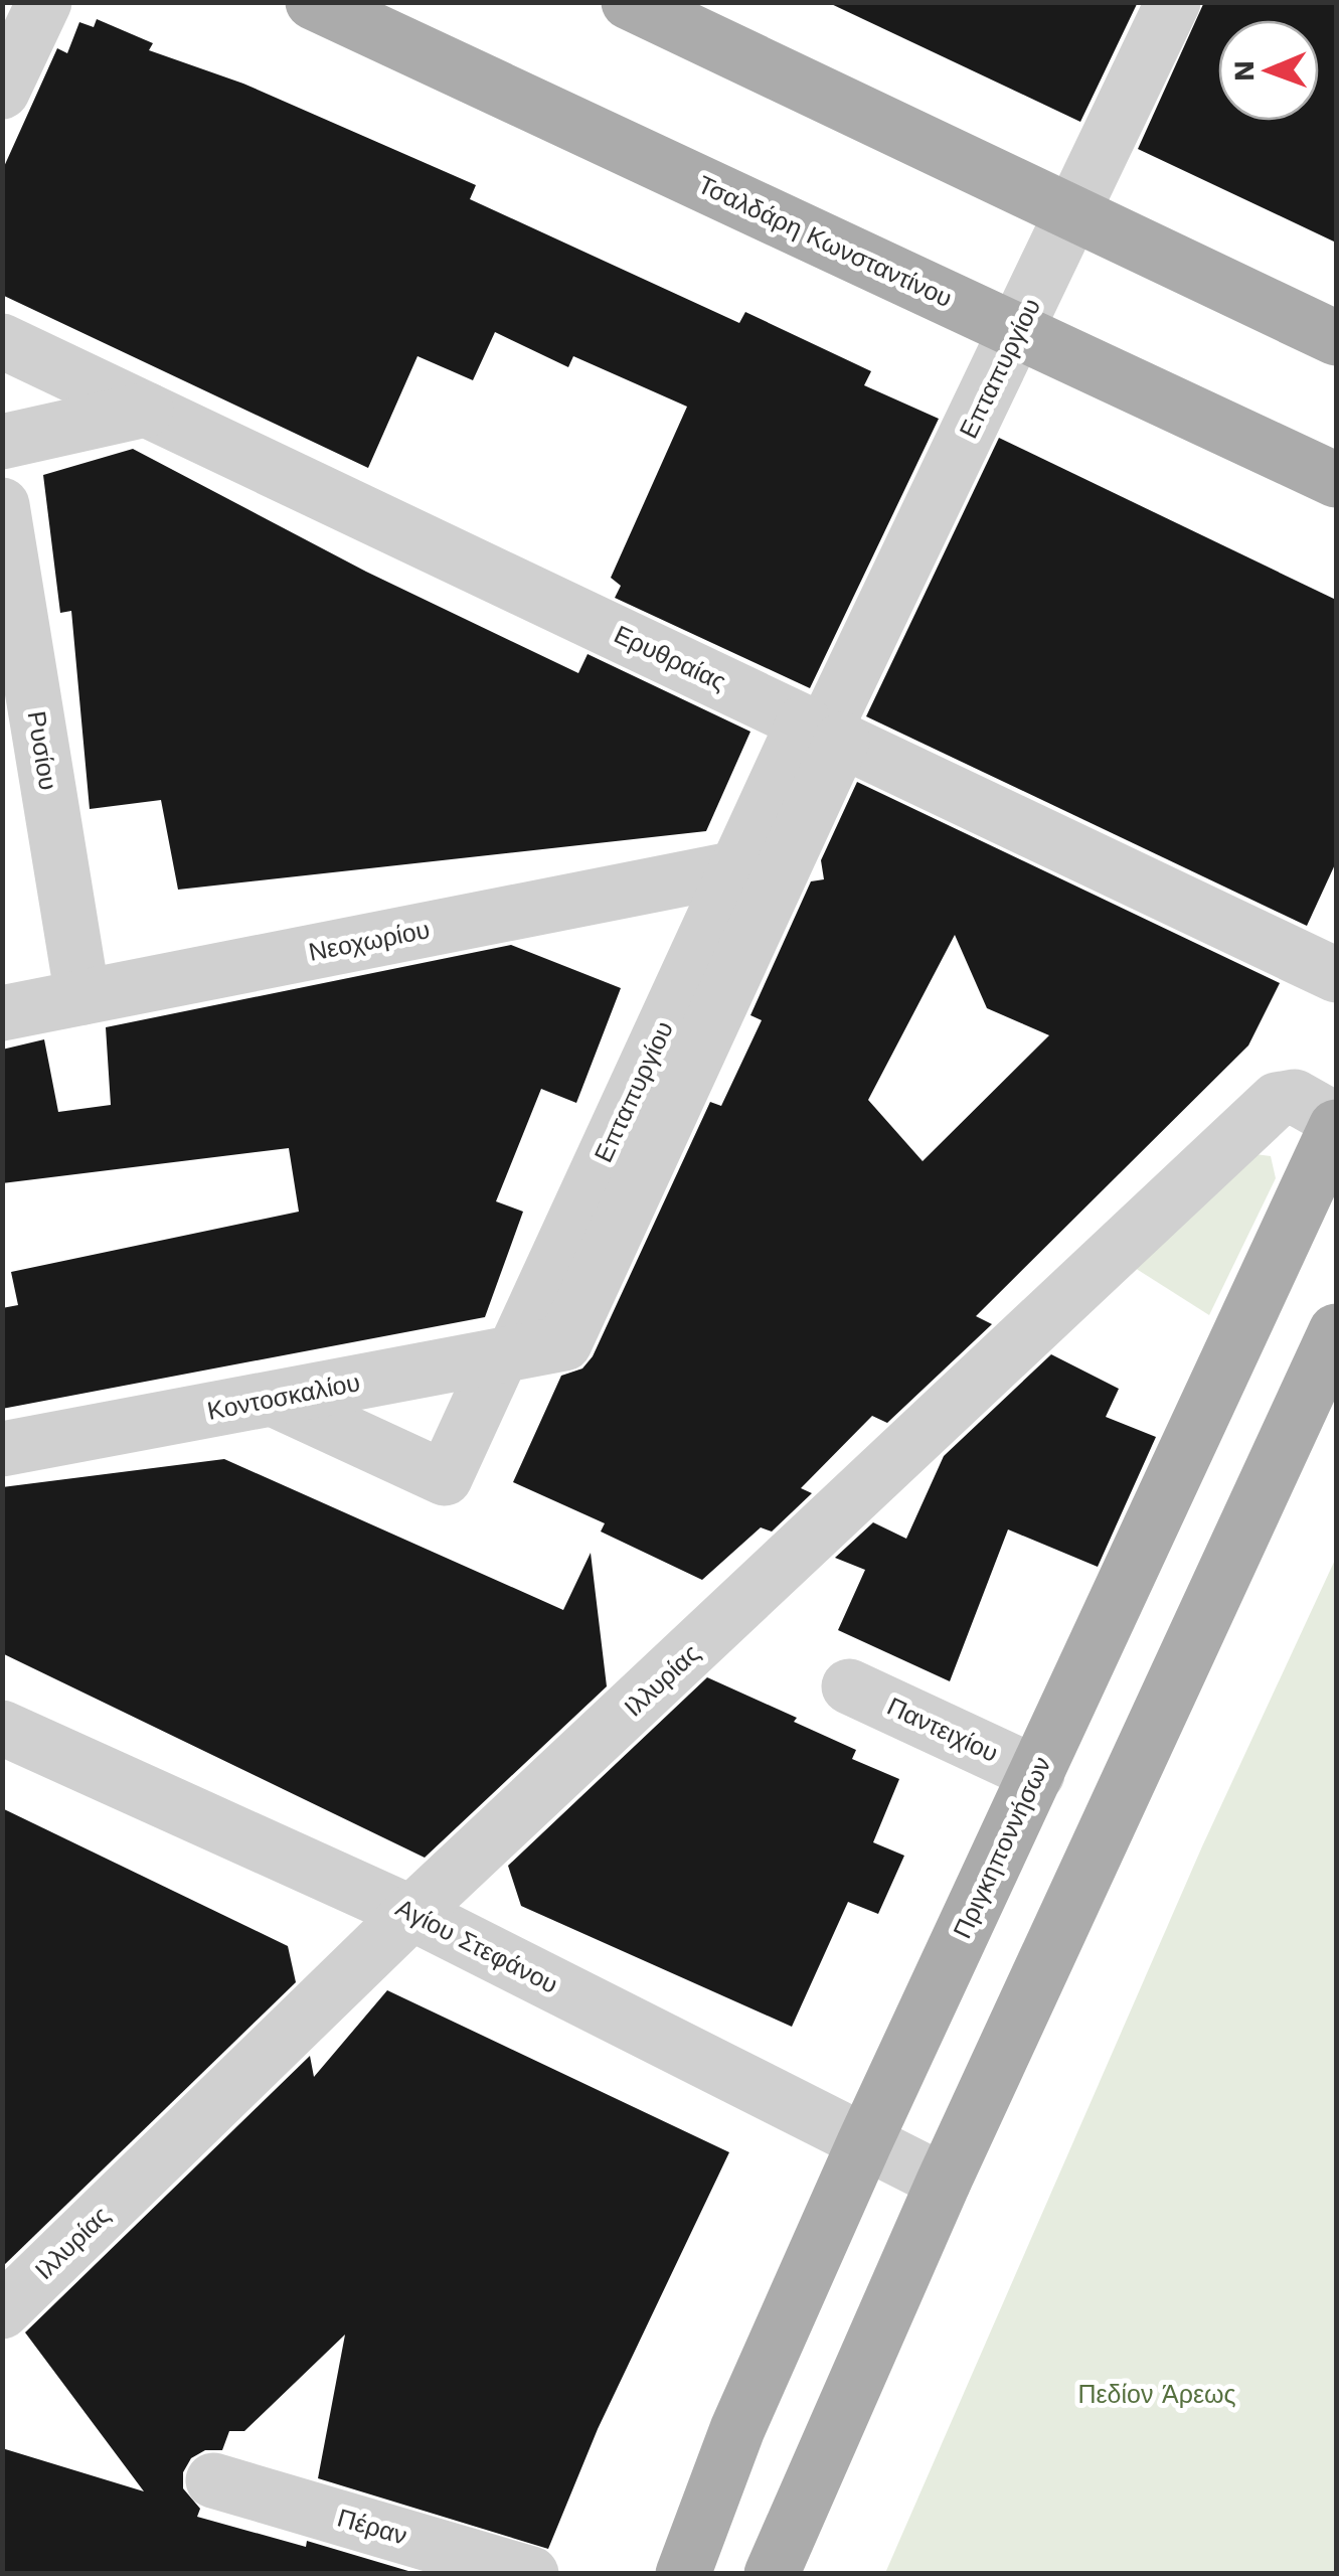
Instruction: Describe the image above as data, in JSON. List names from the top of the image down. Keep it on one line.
{"streets":{"main road":["Τσαλδάρη Κωνσταντίνου","Πριγκηποννήσων"],"street":["Επταπυργίου","Ερυθραίας","Ρυσίου","Νεοχωρίου","Κοντοσκαλίου","Ιλλυρίας","Παντειχίου","Αγίου Στεφάνου","Πέραν"]},"crossings":[["Τσαλδάρη Κωνσταντίνου","Επταπυργίου"],["Επταπυργίου","Ερυθραίας"],["Επταπυργίου","Νεοχωρίου"],["Επταπυργίου","Κοντοσκαλίου"],["Ρυσίου","Νεοχωρίου"],["Ιλλυρίας","Πριγκηποννήσων"],["Ιλλυρίας","Αγίου Στεφάνου"],["Παντειχίου","Πριγκηποννήσων"],["Πριγκηποννήσων","Αγίου Στεφάνου"]],"parks":["Πεδίον Άρεως"],"north":"left"}
